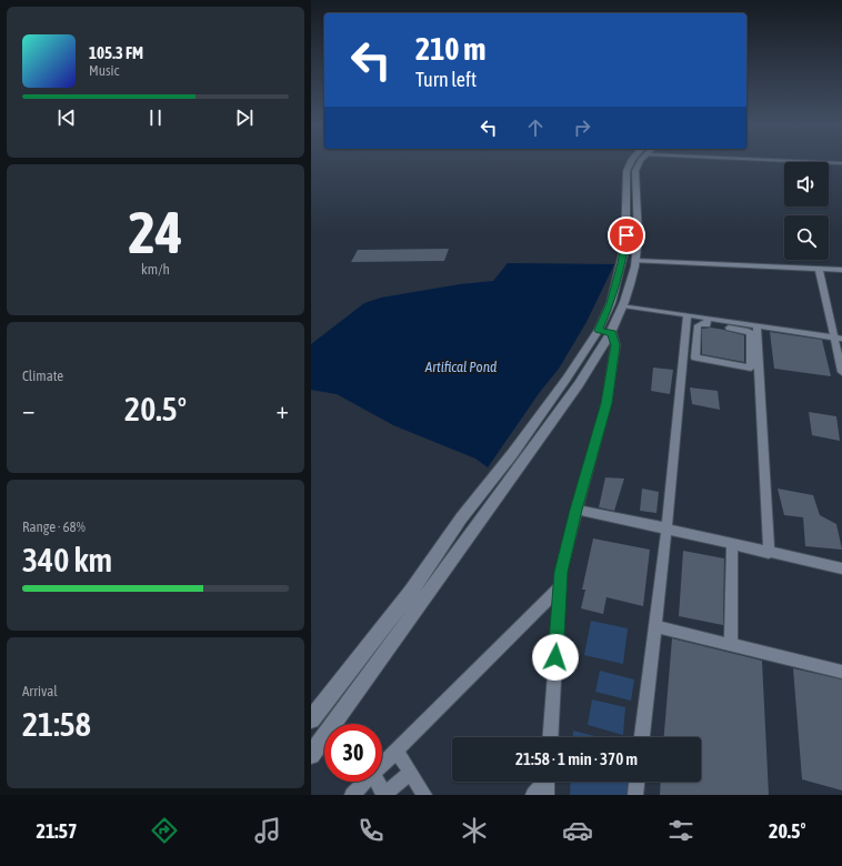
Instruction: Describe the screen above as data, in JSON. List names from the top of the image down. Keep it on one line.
{"water":["Artifical Pond"],"page":{"turn":["210 m","Turn left"],"song":["105.3 FM","Music"],"tile":[["24","km/h"],"Climate",["Range · 68%","340 km"],["Arrival","21:58"]],"heat":["−","20.5°","+"],"limit":"30","trip":"21:58 · 1 min · 370 m","tabs":["21:57","20.5°"]}}
